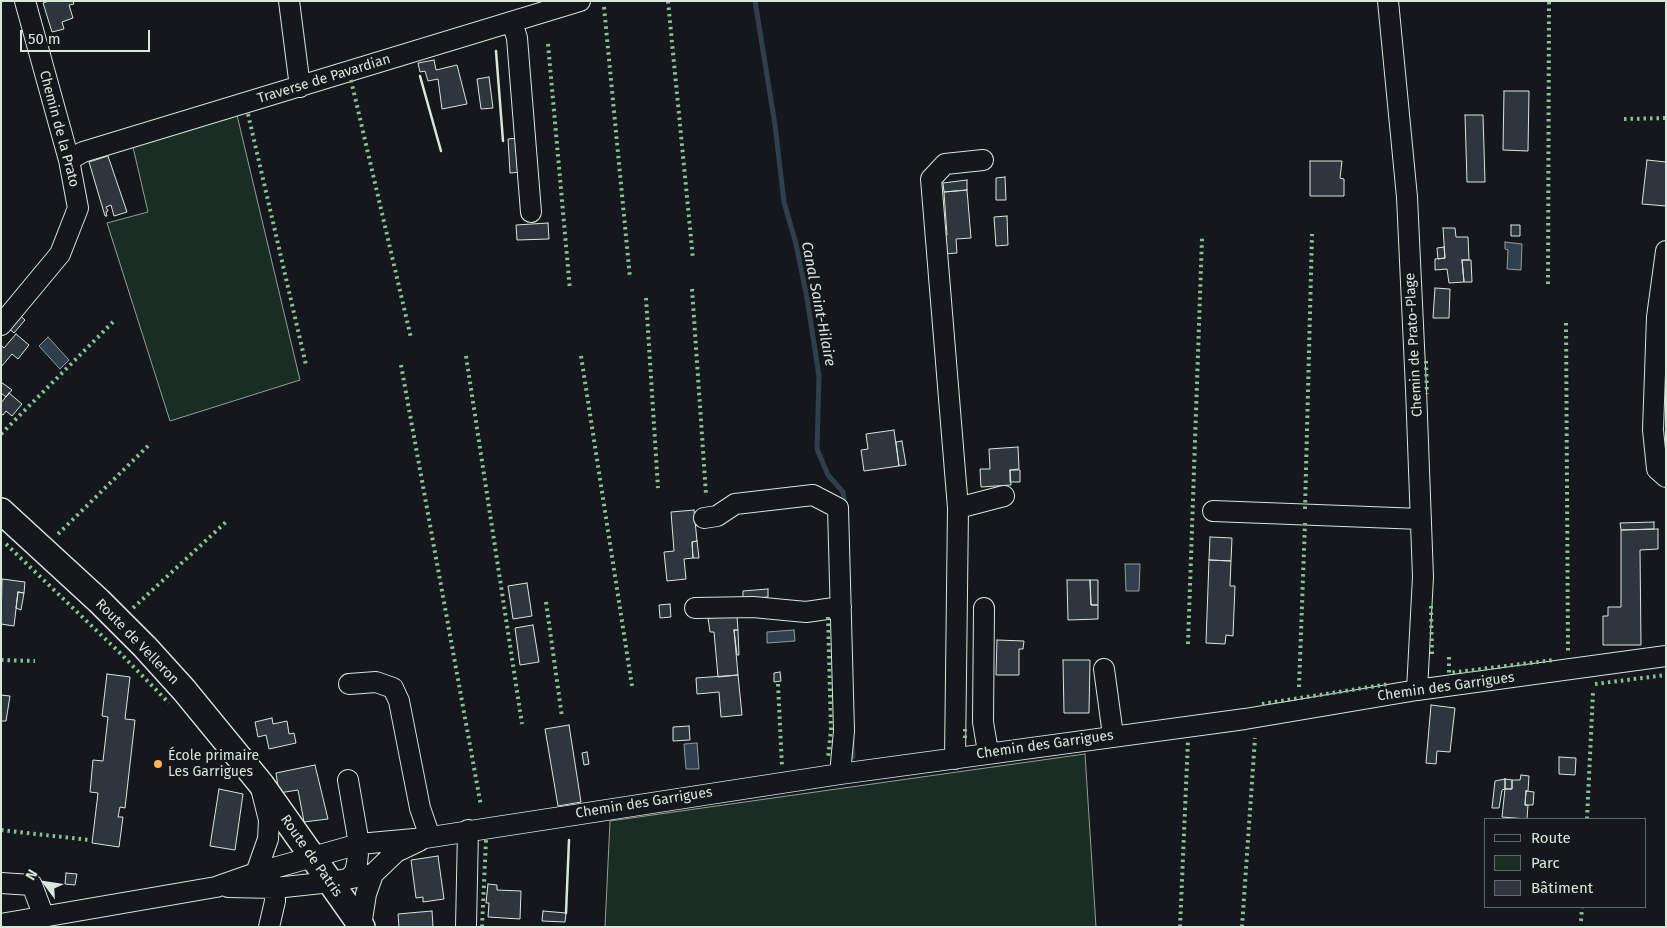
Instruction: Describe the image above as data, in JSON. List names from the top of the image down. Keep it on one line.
{"streets":{"main road":["Route de Velleron","Route de Patris"],"street":["Traverse de Pavardian","Chemin de la Prato","Chemin de Prato-Plage","Chemin des Garrigues"]},"crossings":[["Traverse de Pavardian","Chemin de la Prato"],["Chemin de Prato-Plage","Chemin des Garrigues"],["Route de Velleron","Route de Patris"],["Chemin des Garrigues","Route de Patris"]],"water":["Canal Saint-Hilaire"],"places":["École primaire Les Garrigues"],"legend":["Route","Parc","Bâtiment"],"scale_bar":"50 m","north":"top left"}
